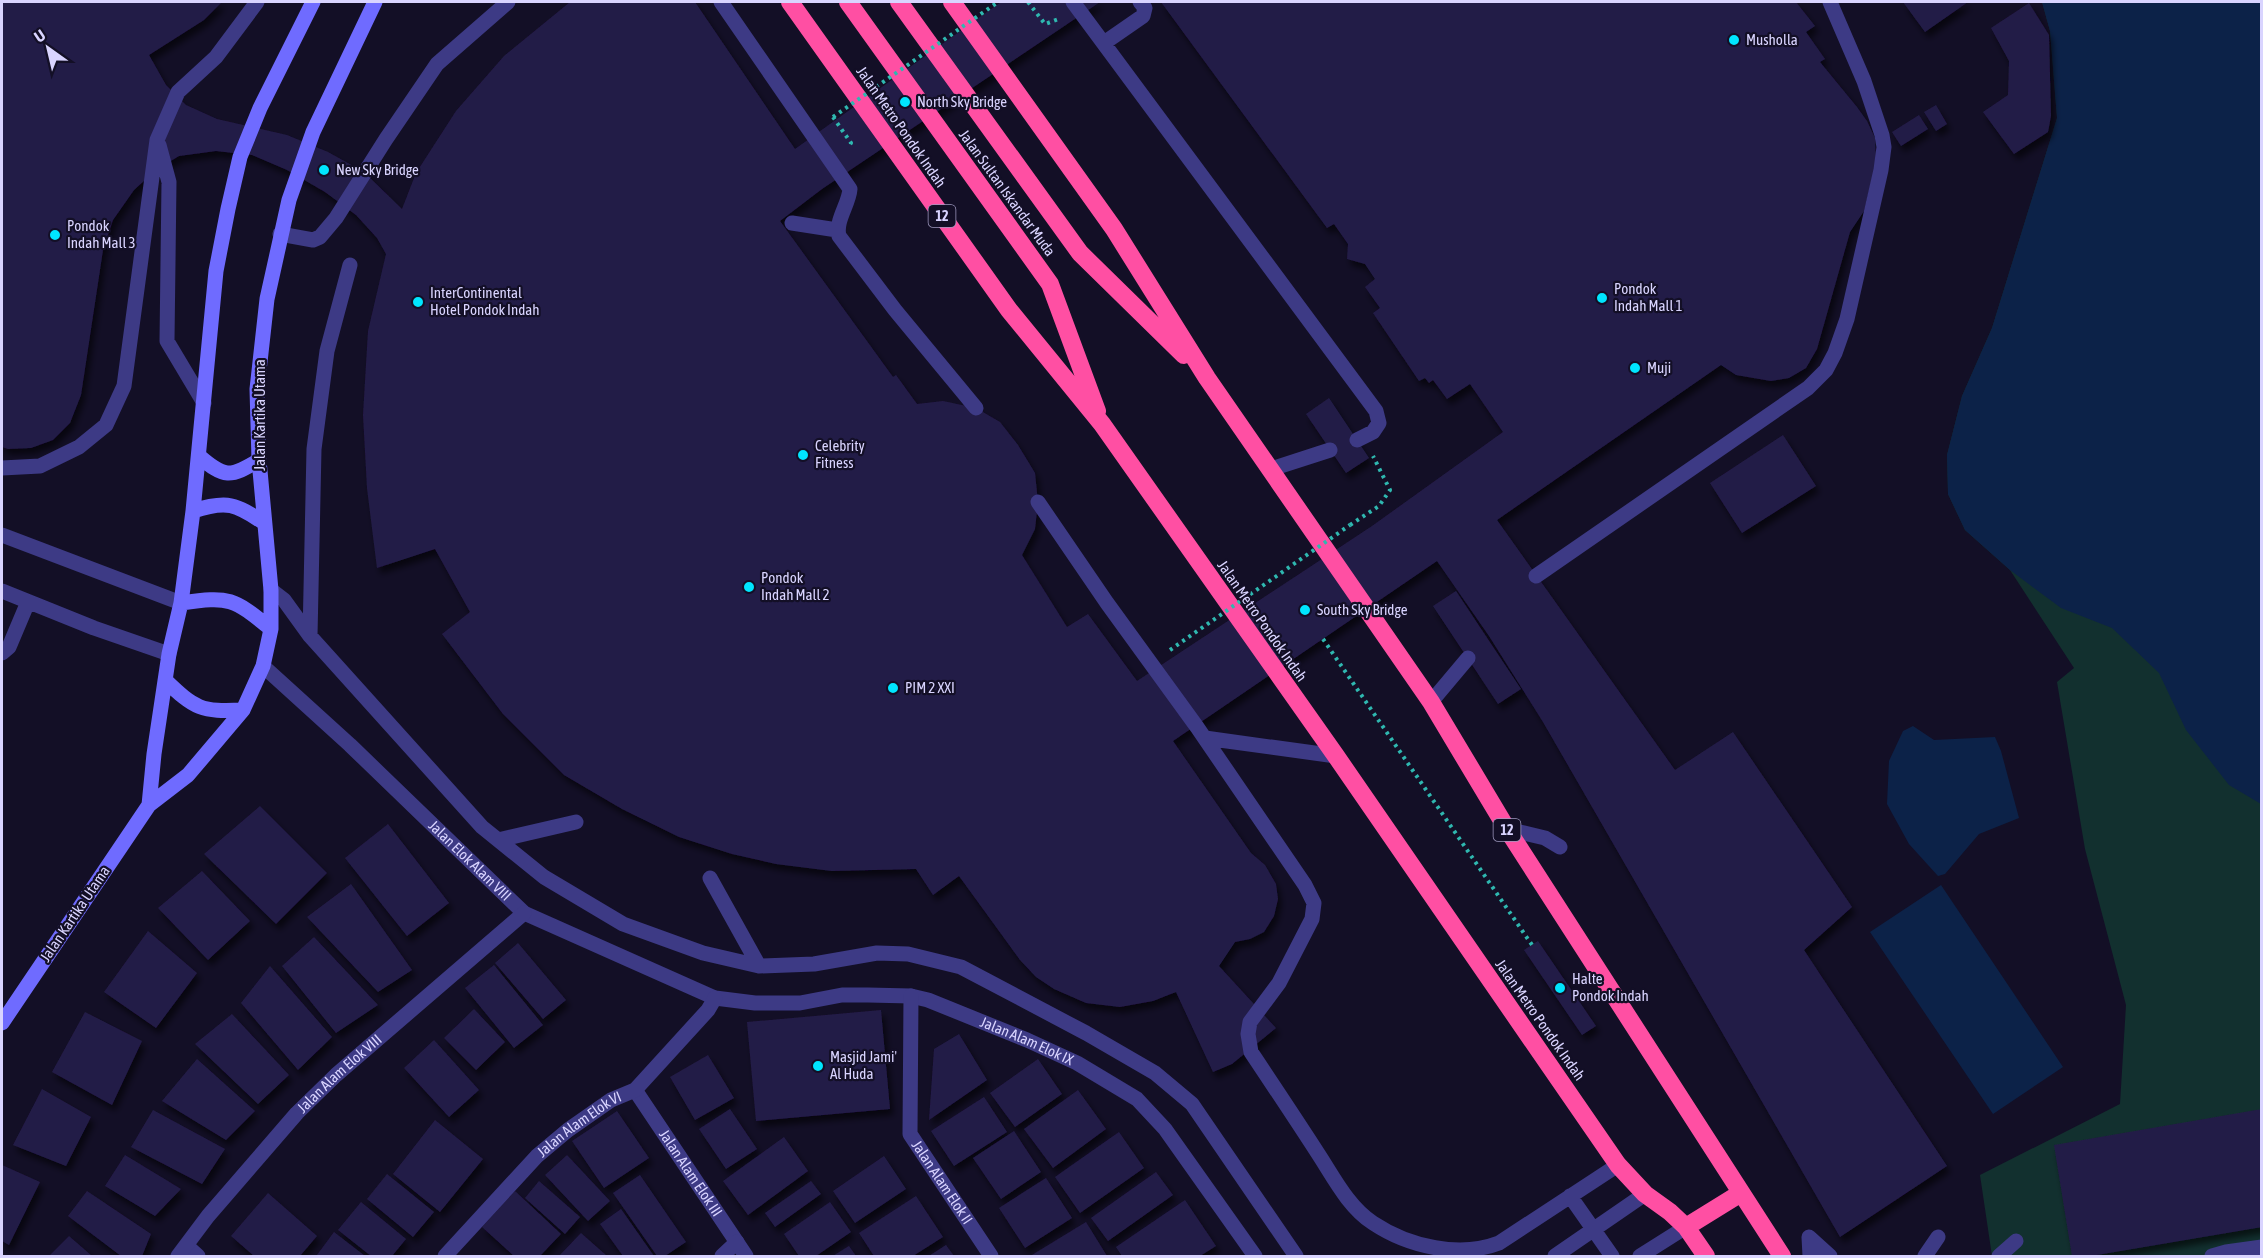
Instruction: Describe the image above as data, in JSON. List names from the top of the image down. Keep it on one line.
{"streets":{"highway":["Jalan Metro Pondok Indah","Jalan Sultan Iskandar Muda","12"],"main road":["Jalan Kartika Utama"],"street":["Jalan Elok Alam VIII","Jalan Alam Elok IX","Jalan Alam Elok VIII","Jalan Alam Elok VI","Jalan Alam Elok III","Jalan Alam Elok II"]},"crossings":[["Jalan Metro Pondok Indah","Jalan Sultan Iskandar Muda"],["Jalan Sultan Iskandar Muda","12"],["Jalan Kartika Utama","Jalan Elok Alam VIII"],["Jalan Elok Alam VIII","Jalan Alam Elok IX"],["Jalan Elok Alam VIII","Jalan Alam Elok VIII"],["Jalan Elok Alam VIII","Jalan Alam Elok VI"],["Jalan Alam Elok IX","Jalan Alam Elok VI"],["Jalan Alam Elok IX","Jalan Alam Elok II"],["Jalan Alam Elok VI","Jalan Alam Elok III"]],"places":["Musholla","North Sky Bridge","New Sky Bridge","Pondok Indah Mall 3","Pondok Indah Mall 1","InterContinental Hotel Pondok Indah","Muji","Celebrity Fitness","Pondok Indah Mall 2","South Sky Bridge","PIM 2 XXI","Halte Pondok Indah","Masjid Jami' Al Huda"],"north":"top left"}
